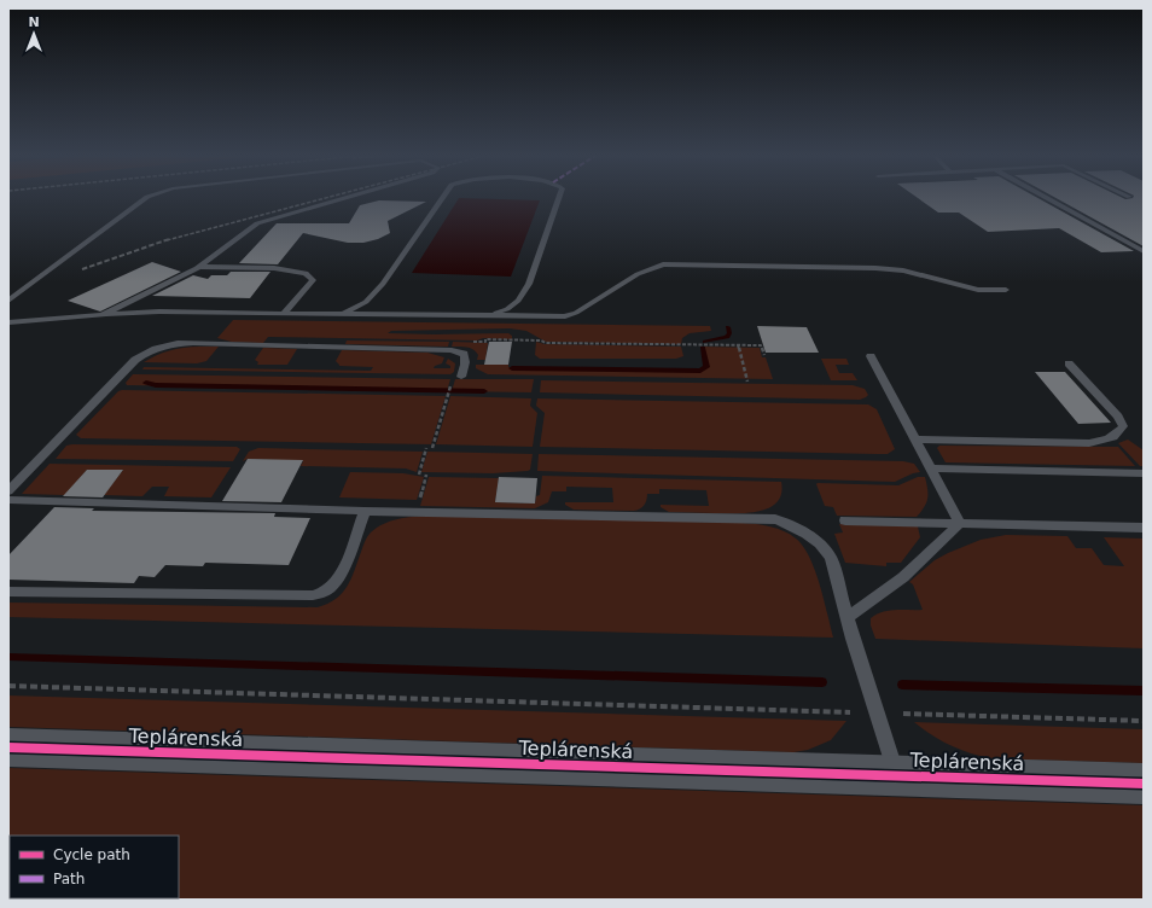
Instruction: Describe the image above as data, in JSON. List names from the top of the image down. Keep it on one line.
{"streets":{"street":["Teplárenská"]},"legend":["Cycle path","Path"],"north":"top"}
